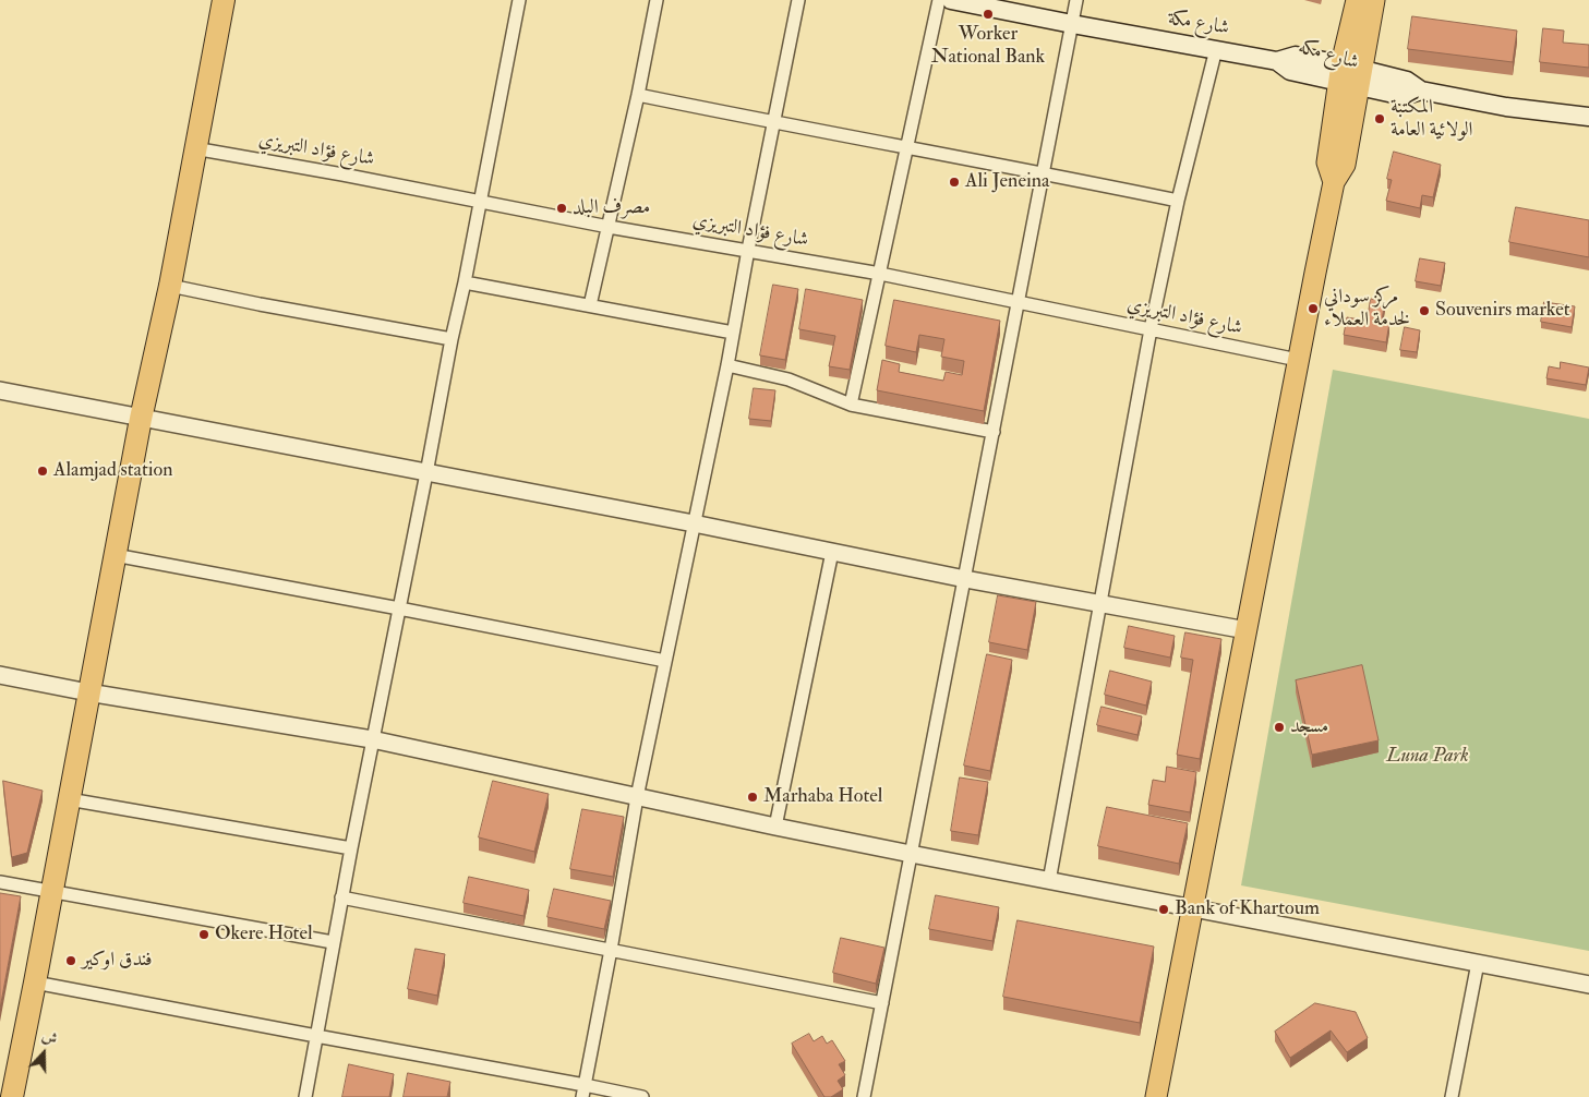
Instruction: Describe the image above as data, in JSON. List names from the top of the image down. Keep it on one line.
{"streets":{"main road":["شارع مكة","شارع مكه"],"street":["شارع فؤاد التبريزي"]},"crossings":[["شارع مكة","شارع مكه"]],"parks":["Luna Park"],"places":["Worker National Bank","المكتبة الولائية العامة","Ali Jeneina","مصرف البلد","مركز سوداني لخدمة العملاء","Souvenirs market","Alamjad station","مسجد","Marhaba Hotel","Bank of Khartoum","Okere Hotel","فندق اوكير"],"north":"top"}
